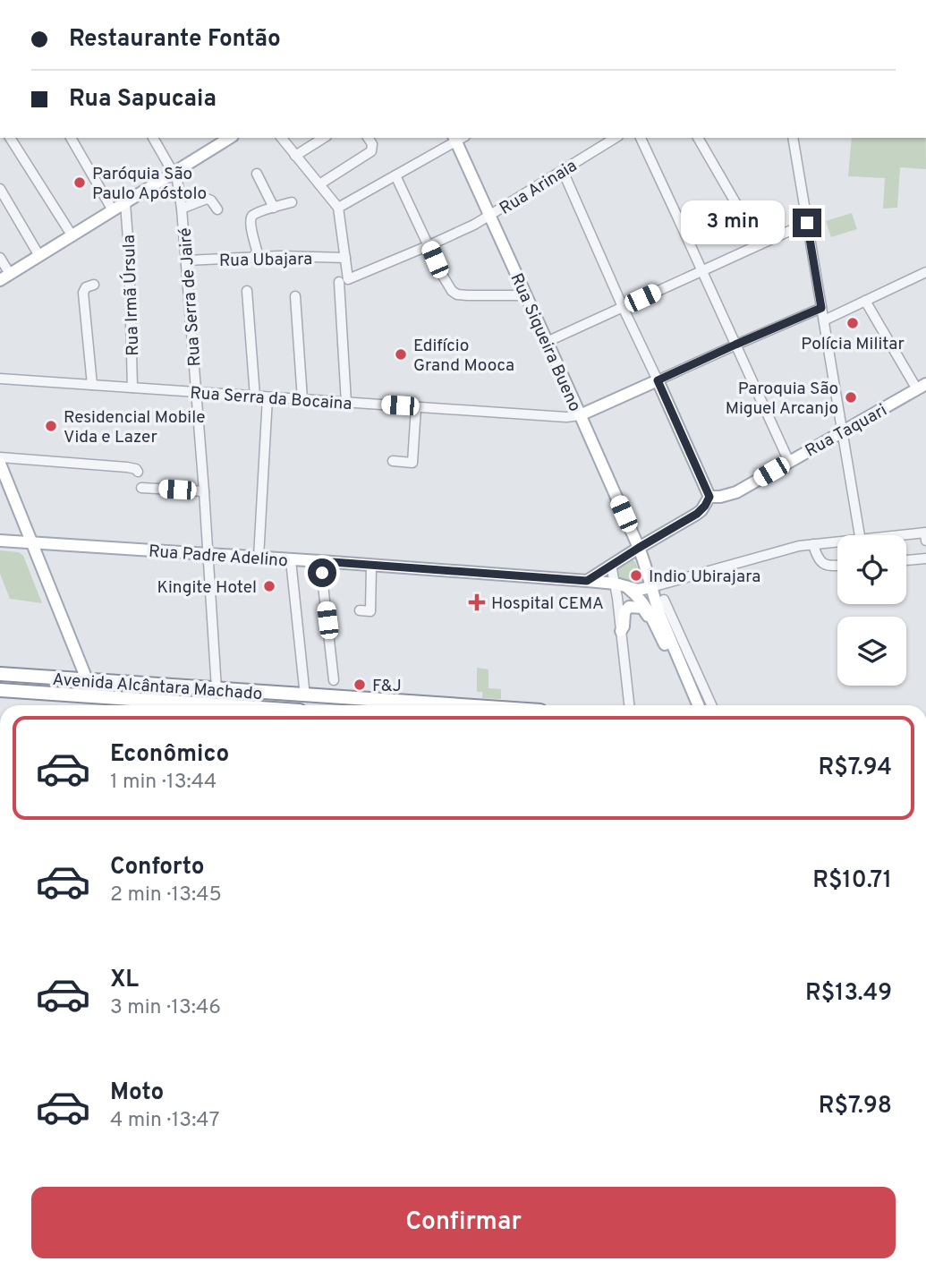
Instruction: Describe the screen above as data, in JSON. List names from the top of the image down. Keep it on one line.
{"streets":{"highway":["Avenida Alcântara Machado"],"main road":["Rua Siqueira Bueno","Rua Taquari","Rua Padre Adelino"],"street":["Rua Arinaia","Rua Ubajara","Rua Irmã Úrsula","Rua Serra de Jairé","Rua Serra da Bocaina"]},"crossings":[["Rua Arinaia","Rua Ubajara"],["Rua Arinaia","Rua Siqueira Bueno"],["Rua Ubajara","Rua Serra de Jairé"],["Rua Irmã Úrsula","Rua Serra da Bocaina"],["Rua Serra de Jairé","Rua Serra da Bocaina"],["Rua Serra de Jairé","Rua Padre Adelino"],["Rua Serra de Jairé","Avenida Alcântara Machado"],["Rua Siqueira Bueno","Rua Serra da Bocaina"]],"places":{"other":["Paróquia São Paulo Apóstolo","Polícia Militar","Edifício Grand Mooca","Paroquia São Miguel Arcanjo","Residencial Mobile Vida e Lazer","Indio Ubirajara","Kingite Hotel","F&J"],"health":["Hospital CEMA"]},"page":{"banner":["Restaurante Fontão","Rua Sapucaia"],"bubble":"3 min","list":[{"name":"Econômico","note":"1 min · 13:44","value":"R$7.94"},{"name":"Conforto","note":"2 min · 13:45","value":"R$10.71"},{"name":"XL","note":"3 min · 13:46","value":"R$13.49"},{"name":"Moto","note":"4 min · 13:47","value":"R$7.98"}],"buttons":"Confirmar"}}
